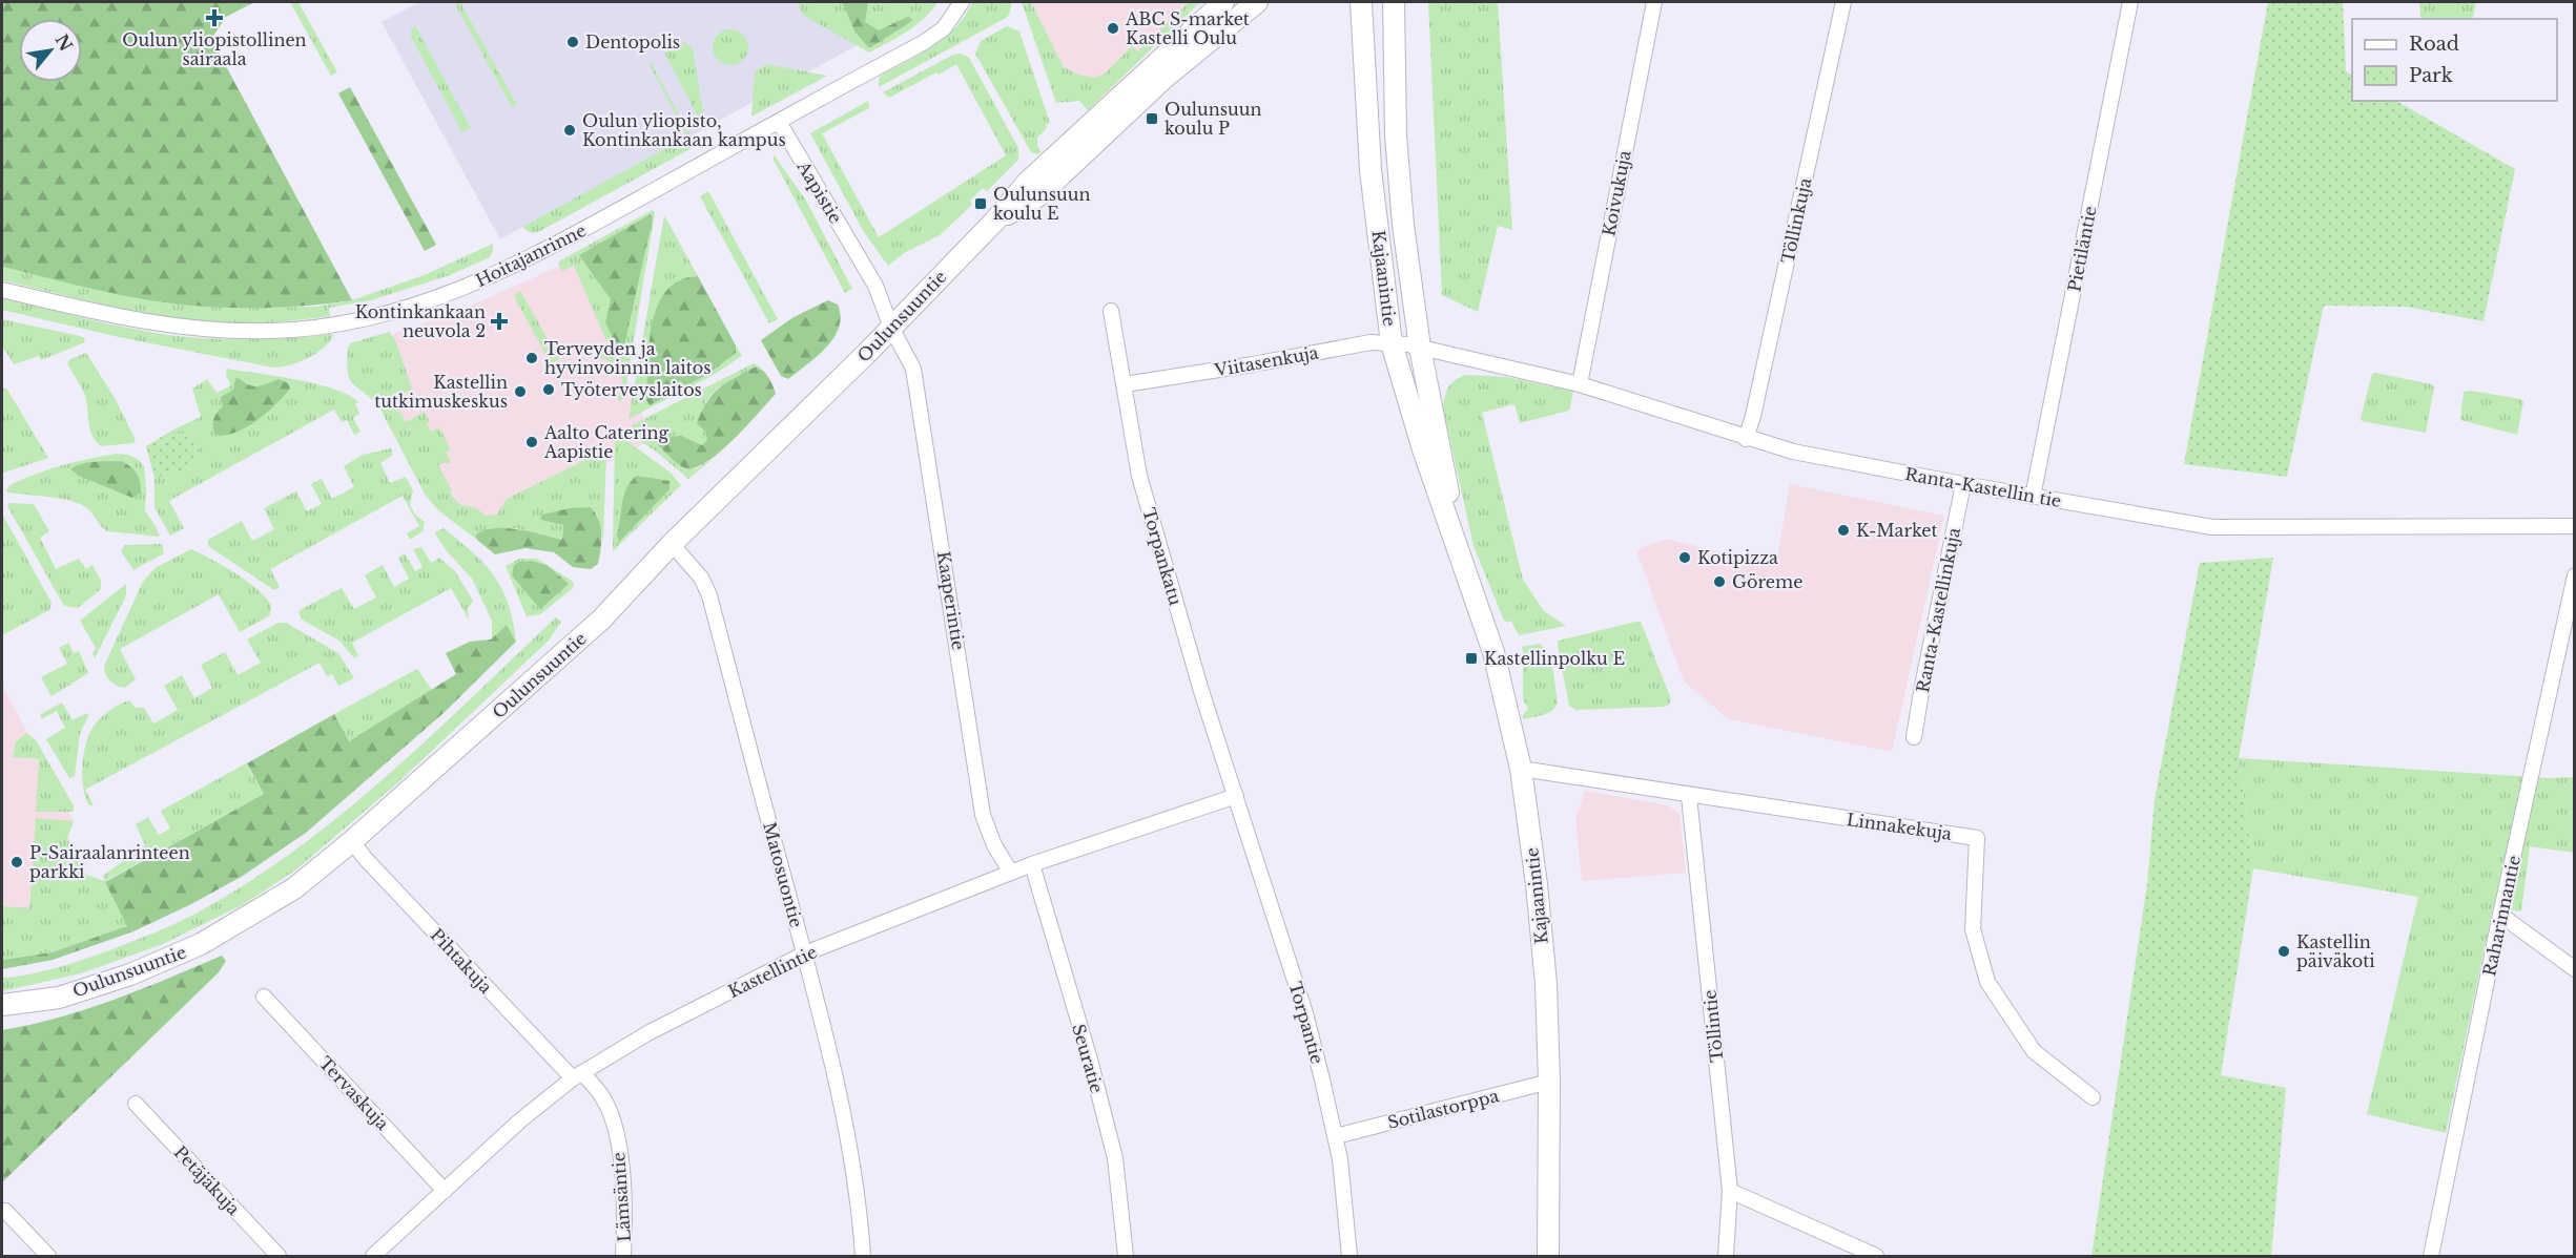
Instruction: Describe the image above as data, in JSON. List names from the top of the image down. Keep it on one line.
{"streets":{"main road":["Kajaanintie","Oulunsuuntie"],"street":["Aapistie","Koivukuja","Töllinkuja","Pietiläntie","Hoitajanrinne","Viitasenkuja","Ranta-Kastellin tie","Torpankatu","Kaaperintie","Ranta-Kastellinkuja","Linnakekuja","Matosuontie","Raharinnantie","Pihtakuja","Kastellintie","Torpantie","Töllintie","Seuratie","Tervaskuja","Sotilastorppa","Petäjäkuja","Lämsäntie"]},"crossings":[["Aapistie","Hoitajanrinne"],["Aapistie","Oulunsuuntie"],["Aapistie","Kaaperintie"],["Koivukuja","Ranta-Kastellin tie"],["Töllinkuja","Ranta-Kastellin tie"],["Pietiläntie","Ranta-Kastellin tie"],["Kajaanintie","Viitasenkuja"],["Kajaanintie","Ranta-Kastellin tie"],["Kajaanintie","Linnakekuja"],["Kajaanintie","Sotilastorppa"],["Oulunsuuntie","Kaaperintie"],["Oulunsuuntie","Matosuontie"],["Oulunsuuntie","Pihtakuja"],["Viitasenkuja","Ranta-Kastellin tie"],["Viitasenkuja","Torpankatu"],["Ranta-Kastellin tie","Ranta-Kastellinkuja"],["Torpankatu","Kastellintie"],["Torpankatu","Torpantie"],["Kaaperintie","Kastellintie"],["Linnakekuja","Töllintie"],["Matosuontie","Kastellintie"],["Pihtakuja","Kastellintie"],["Pihtakuja","Lämsäntie"],["Kastellintie","Torpantie"],["Kastellintie","Seuratie"],["Kastellintie","Tervaskuja"],["Kastellintie","Lämsäntie"],["Torpantie","Sotilastorppa"]],"places":{"health":["Oulun yliopistollinen sairaala","Kontinkankaan neuvola 2"],"other":["ABC S-market Kastelli Oulu","Dentopolis","Oulun yliopisto, Kontinkankaan kampus","Terveyden ja hyvinvoinnin laitos","Työterveyslaitos","Kastellin tutkimuskeskus","Aalto Catering Aapistie","K-Market","Kotipizza","Göreme","P-Sairaalanrinteen parkki","Kastellin päiväkoti"],"transit":["Oulunsuun koulu P","Oulunsuun koulu E","Kastellinpolku E"]},"legend":["Road","Park"],"north":"top right"}
